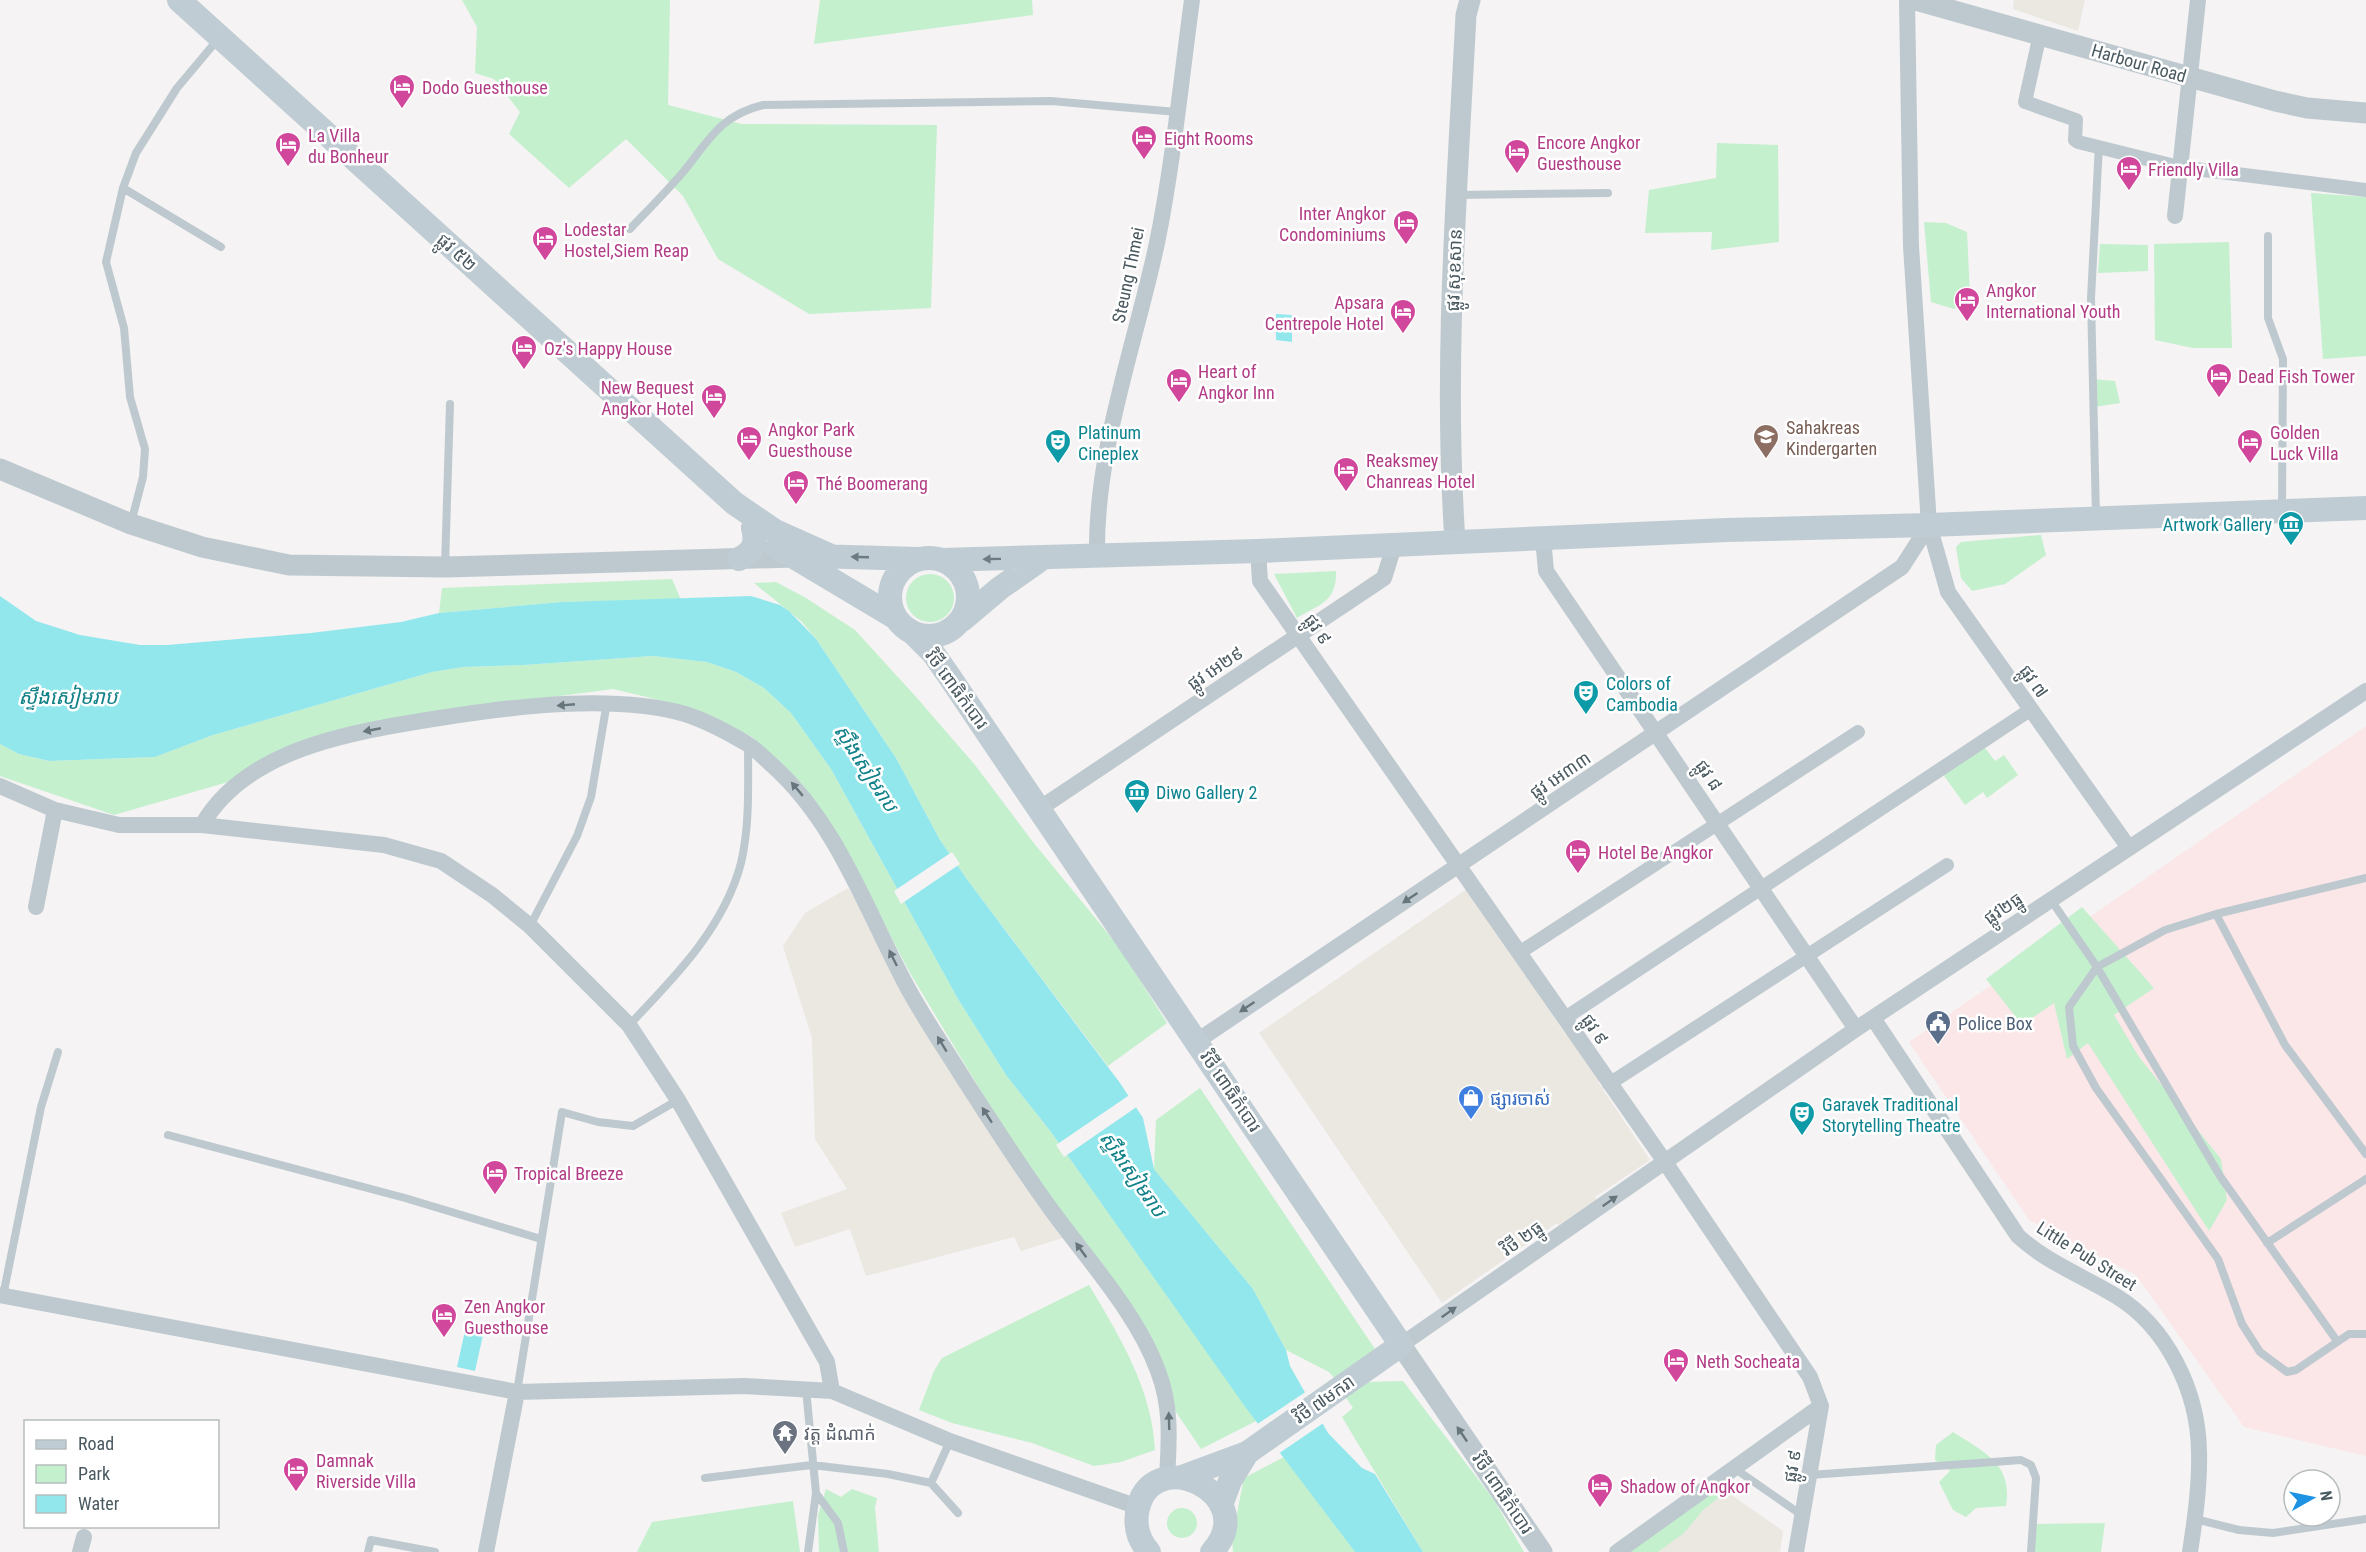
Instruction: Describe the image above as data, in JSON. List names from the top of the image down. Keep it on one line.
{"streets":{"main road":["ផ្លូវ ៥២","វិថី ពោធិកំបោរ","វិថី ៧មករា"],"street":["Harbour Road","ផ្លូវ សុខសាន","Steung Thmei","ផ្លូវ ៩","ផ្លូវ អេ២៩","ផ្លូវ ៧","ផ្លូវ អេ៣៣","ផ្លូវ ៨","ផ្លូវ២ធ្នូ","វិថី ២ធ្នូ","Little Pub Street"]},"crossings":[["ផ្លូវ ៥២","វិថី ពោធិកំបោរ"],["ផ្លូវ ៩","ផ្លូវ អេ២៩"],["ផ្លូវ ៩","ផ្លូវ អេ៣៣"],["ផ្លូវ ៩","ផ្លូវ២ធ្នូ"],["ផ្លូវ ៩","វិថី ២ធ្នូ"],["ផ្លូវ អេ២៩","វិថី ពោធិកំបោរ"],["ផ្លូវ ៧","ផ្លូវ អេ៣៣"],["ផ្លូវ ៧","ផ្លូវ២ធ្នូ"],["វិថី ពោធិកំបោរ","ផ្លូវ អេ៣៣"],["វិថី ពោធិកំបោរ","វិថី ២ធ្នូ"],["វិថី ពោធិកំបោរ","វិថី ៧មករា"],["ផ្លូវ អេ៣៣","ផ្លូវ ៨"],["ផ្លូវ ៨","ផ្លូវ២ធ្នូ"],["ផ្លូវ២ធ្នូ","វិថី ២ធ្នូ"],["ផ្លូវ២ធ្នូ","Little Pub Street"],["វិថី ២ធ្នូ","វិថី ៧មករា"]],"one_way":["វិថី ២ធ្នូ"],"water":["ស្ទឹងសៀមរាប"],"places":{"hotel":["Dodo Guesthouse","Eight Rooms","La Villa du Bonheur","Encore Angkor Guesthouse","Friendly Villa","Inter Angkor Condominiums","Lodestar Hostel,Siem Reap","Angkor International Youth","Apsara Centrepole Hotel","Oz's Happy House","Dead Fish Tower","Heart of Angkor Inn","New Bequest Angkor Hotel","Angkor Park Guesthouse","Golden Luck Villa","Reaksmey Chanreas Hotel","Thé Boomerang","Hotel Be Angkor","Tropical Breeze","Zen Angkor Guesthouse","Neth Socheata","Damnak Riverside Villa","Shadow of Angkor"],"school or university":["Sahakreas Kindergarten"],"theatre":["Platinum Cineplex","Colors of Cambodia","Garavek Traditional Storytelling Theatre"],"museum":["Artwork Gallery","Diwo Gallery 2"],"public building":["Police Box"],"shop":["ផ្សារចាស់"],"temple":["វត្ត ដំំណាក់"]},"legend":["Road","Park","Water"],"north":"right"}
